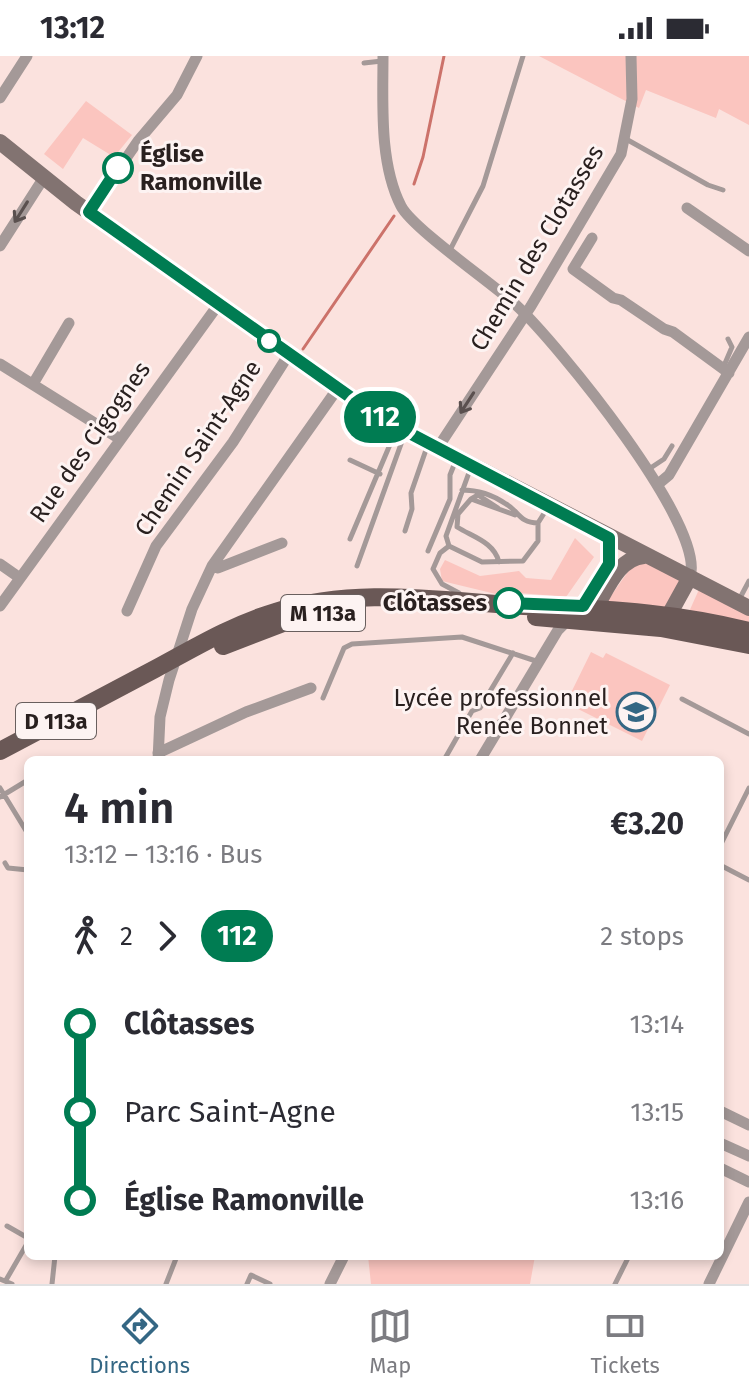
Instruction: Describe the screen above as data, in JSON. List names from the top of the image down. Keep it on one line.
{"streets":{"main road":["M 113a","D 113a"],"street":["Chemin des Clotasses","Rue des Cigognes","Chemin Saint-Agne"]},"crossings":[["M 113a","D 113a"]],"one_way":["Chemin des Clotasses"],"places":{"other":["Église Ramonville","Clôtasses"],"school or university":["Lycée professionnel Renée Bonnet"]},"lines":["bus line 112"],"page":{"status":"13:12","on_map":"112","heading":["4 min","13:12 – 13:16 · Bus","€3.20"],"legs":["2","112","2 stops"],"list":[{"name":"Clôtasses","value":"13:14"},{"name":"Parc Saint-Agne","value":"13:15"},{"name":"Église Ramonville","value":"13:16"}],"tabs":["Directions","Map","Tickets"]}}
